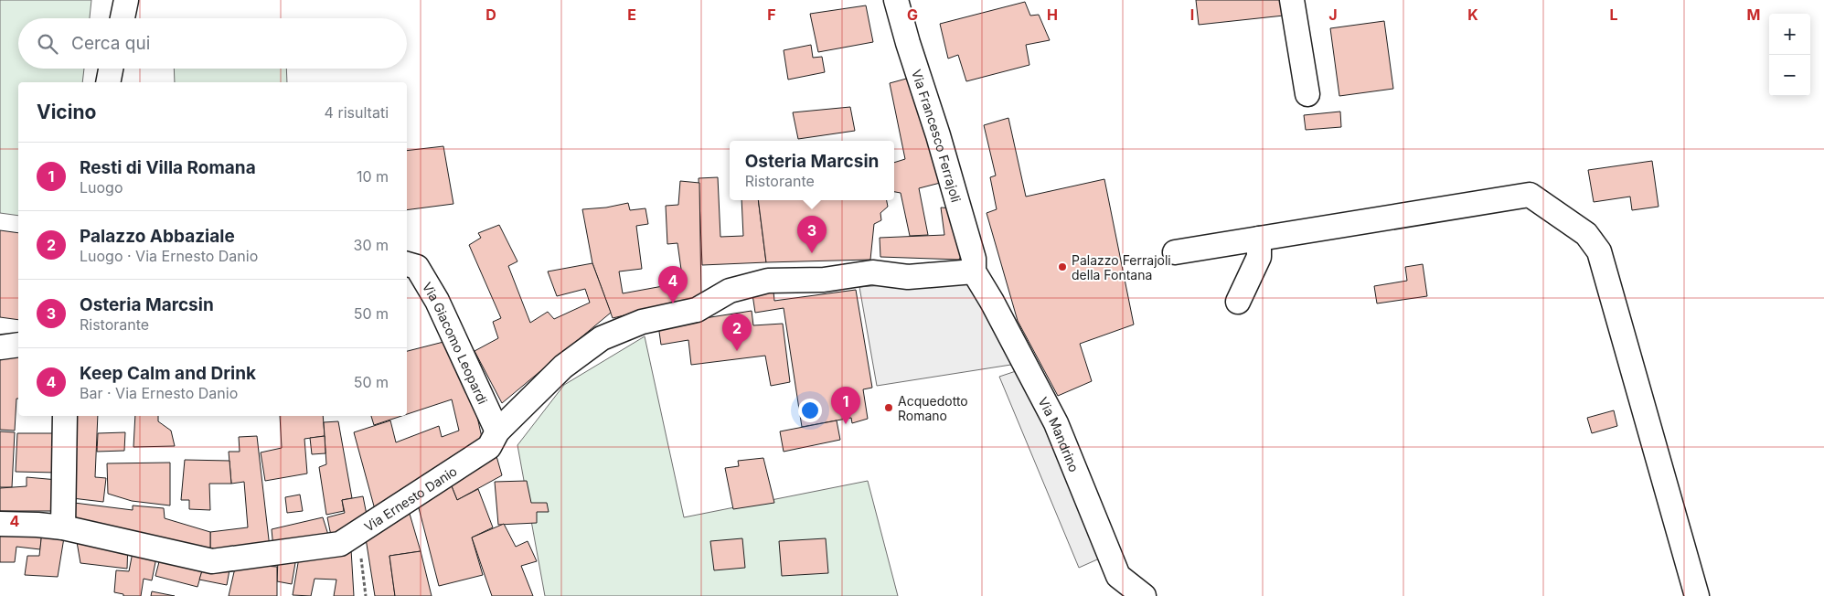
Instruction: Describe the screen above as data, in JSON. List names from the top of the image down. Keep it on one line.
{"streets":{"street":["Via Francesco Ferrajoli","Via Giacomo Leopardi","Via Mandrino","Via Ernesto Danio"]},"crossings":[["Via Francesco Ferrajoli","Via Mandrino"],["Via Francesco Ferrajoli","Via Ernesto Danio"],["Via Giacomo Leopardi","Via Ernesto Danio"],["Via Mandrino","Via Ernesto Danio"]],"places":["Palazzo Ferrajoli della Fontana","Acquedotto Romano"],"page":{"map_buttons":["+","−"],"search":"Cerca qui","heading":["Vicino","4 risultati"],"popup":["Osteria Marcsin","Ristorante"],"list":[{"mark":"1","name":"Resti di Villa Romana","note":"Luogo","value":"10 m"},{"mark":"2","name":"Palazzo Abbaziale","note":"Luogo · Via Ernesto Danio","value":"30 m"},{"mark":"3","name":"Osteria Marcsin","note":"Ristorante","value":"50 m"},{"mark":"4","name":"Keep Calm and Drink","note":"Bar · Via Ernesto Danio","value":"50 m"}],"pins":["3","4","2","1"]},"grid":{"columns":["D","E","F","G","H","I","J","K","L","M"],"rows":["4"]}}
